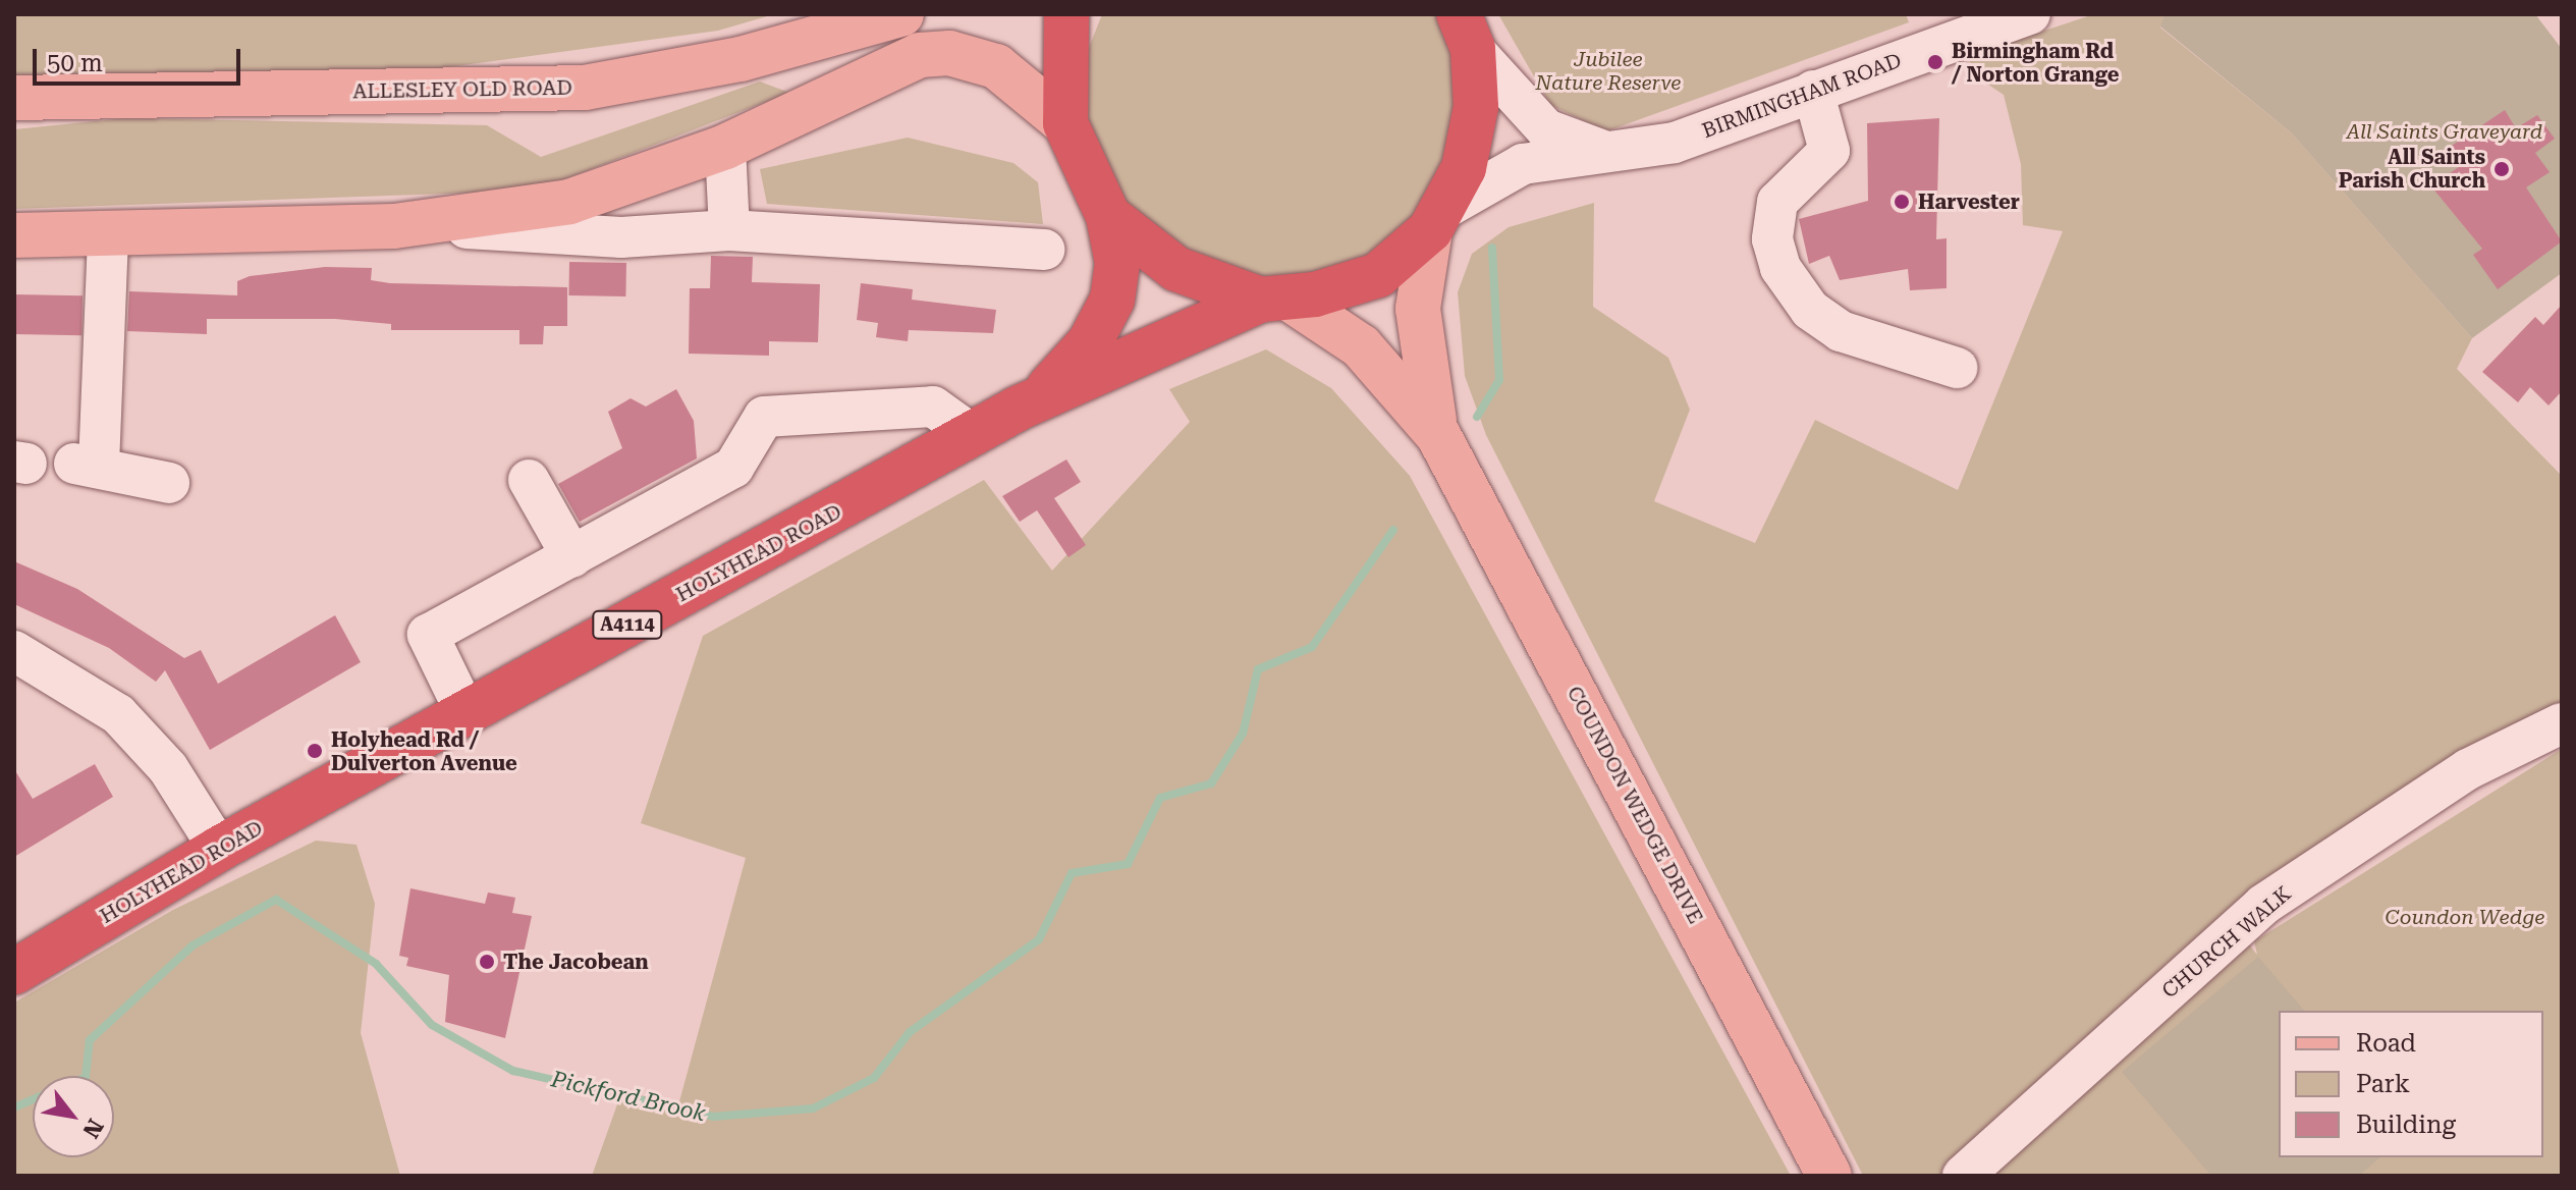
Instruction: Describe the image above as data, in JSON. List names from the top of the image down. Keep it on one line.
{"streets":{"highway":["HOLYHEAD ROAD","A4114"],"main road":["ALLESLEY OLD ROAD","COUNDON WEDGE DRIVE"],"street":["BIRMINGHAM ROAD","CHURCH WALK"]},"crossings":[["BIRMINGHAM ROAD","HOLYHEAD ROAD"],["BIRMINGHAM ROAD","COUNDON WEDGE DRIVE"],["HOLYHEAD ROAD","COUNDON WEDGE DRIVE"]],"water":["Pickford Brook"],"parks":["Jubilee Nature Reserve","All Saints Graveyard","Coundon Wedge"],"places":["Birmingham Rd / Norton Grange","All Saints Parish Church","Harvester","Holyhead Rd / Dulverton Avenue","The Jacobean"],"legend":["Road","Park","Building"],"scale_bar":"50 m","north":"bottom right"}
